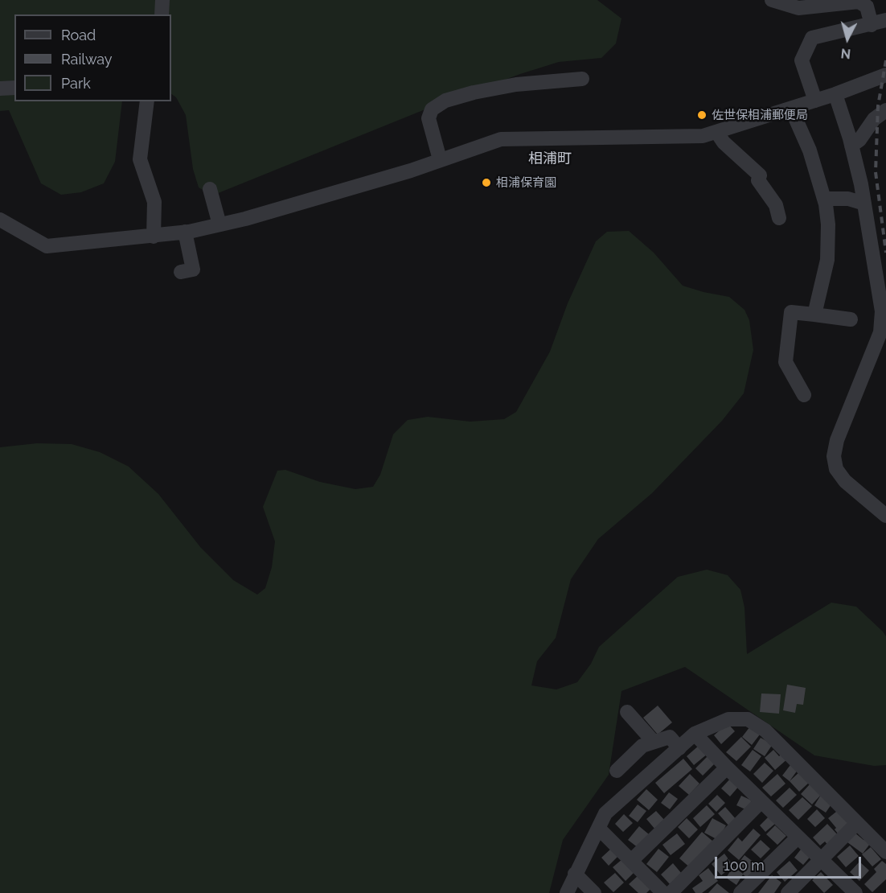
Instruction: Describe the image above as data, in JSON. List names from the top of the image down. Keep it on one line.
{"districts":["相浦町"],"places":["佐世保相浦郵便局","相浦保育園"],"legend":["Road","Railway","Park"],"scale_bar":"100 m","north":"bottom"}
